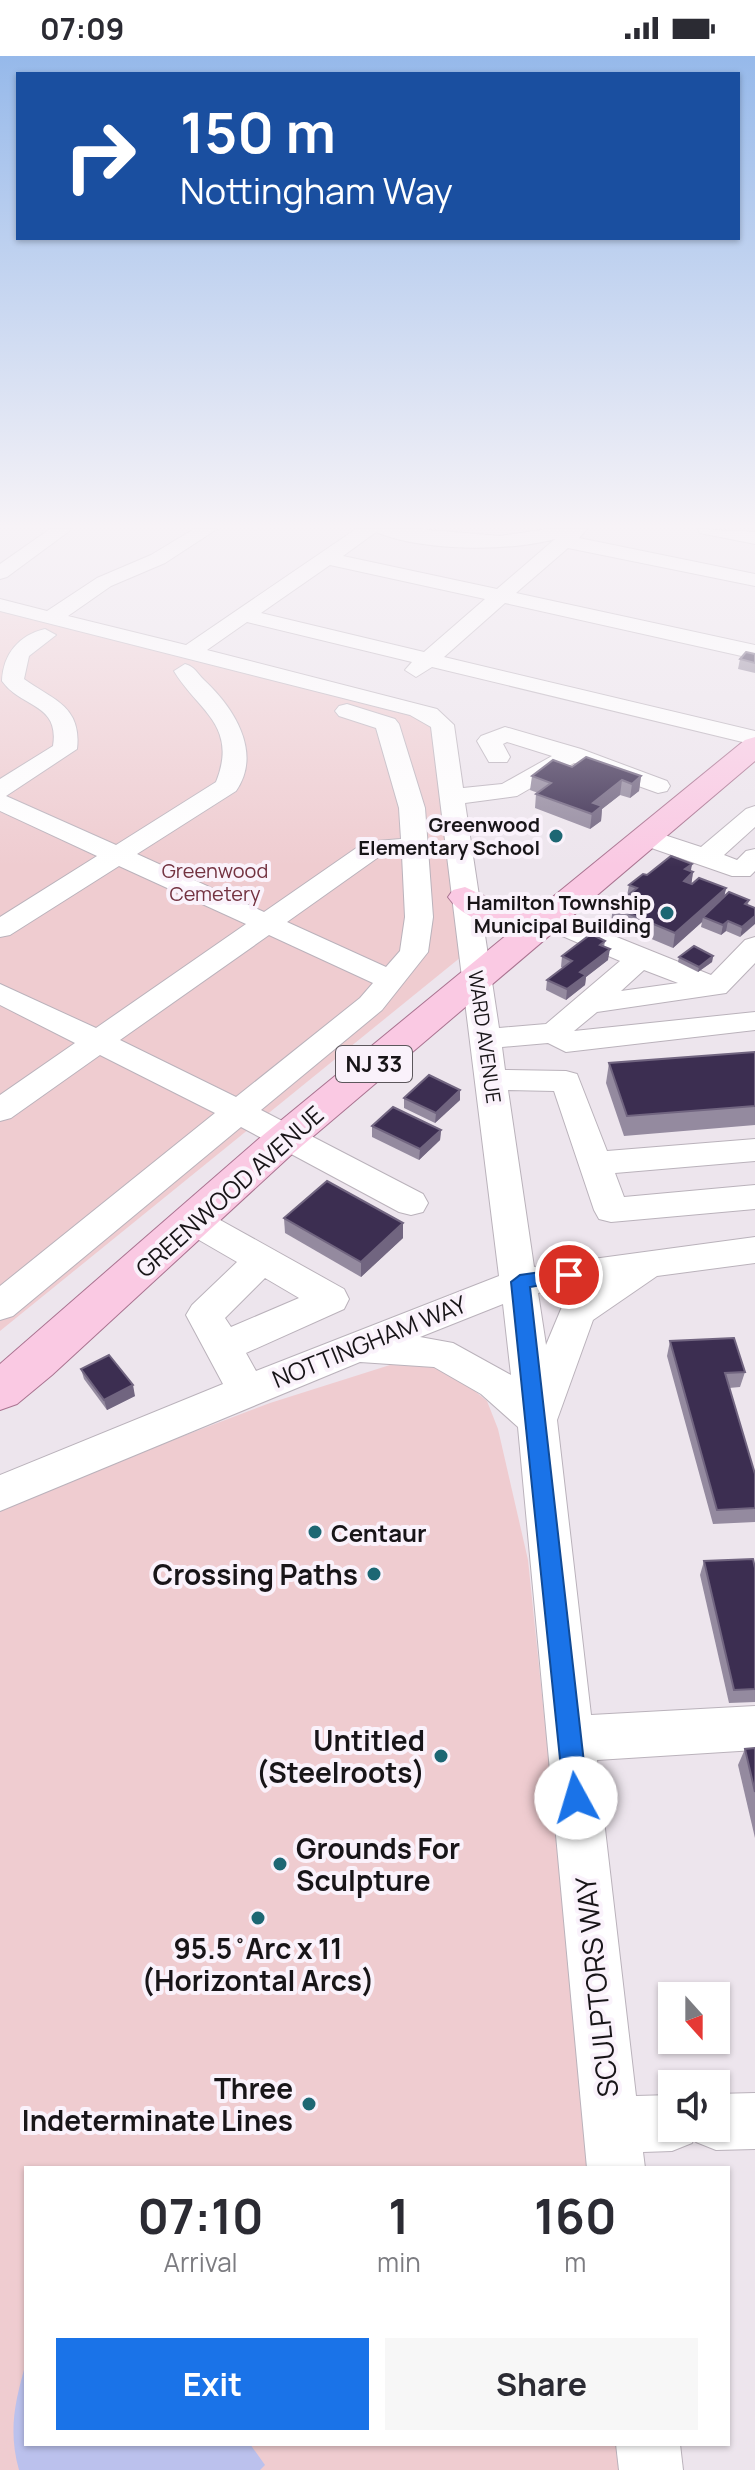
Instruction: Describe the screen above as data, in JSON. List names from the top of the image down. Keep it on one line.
{"streets":{"main road":["NJ 33","GREENWOOD AVENUE"],"street":["WARD AVENUE","NOTTINGHAM WAY","SCULPTORS WAY"]},"crossings":[["WARD AVENUE","GREENWOOD AVENUE"],["WARD AVENUE","NOTTINGHAM WAY"],["WARD AVENUE","SCULPTORS WAY"],["NOTTINGHAM WAY","SCULPTORS WAY"]],"parks":["Greenwood Cemetery"],"places":["Greenwood Elementary School","Hamilton Township Municipal Building","Centaur","Crossing Paths","Untitled (Steelroots)","Grounds For Sculpture","95.5 ̊ Arc x 11 (Horizontal Arcs)","Three Indeterminate Lines"],"north":"bottom","page":{"status":"07:09","turn":["150 m","Nottingham Way"],"eta":["07:10","Arrival","1","min","160","m"],"buttons":["Exit","Share"]}}
